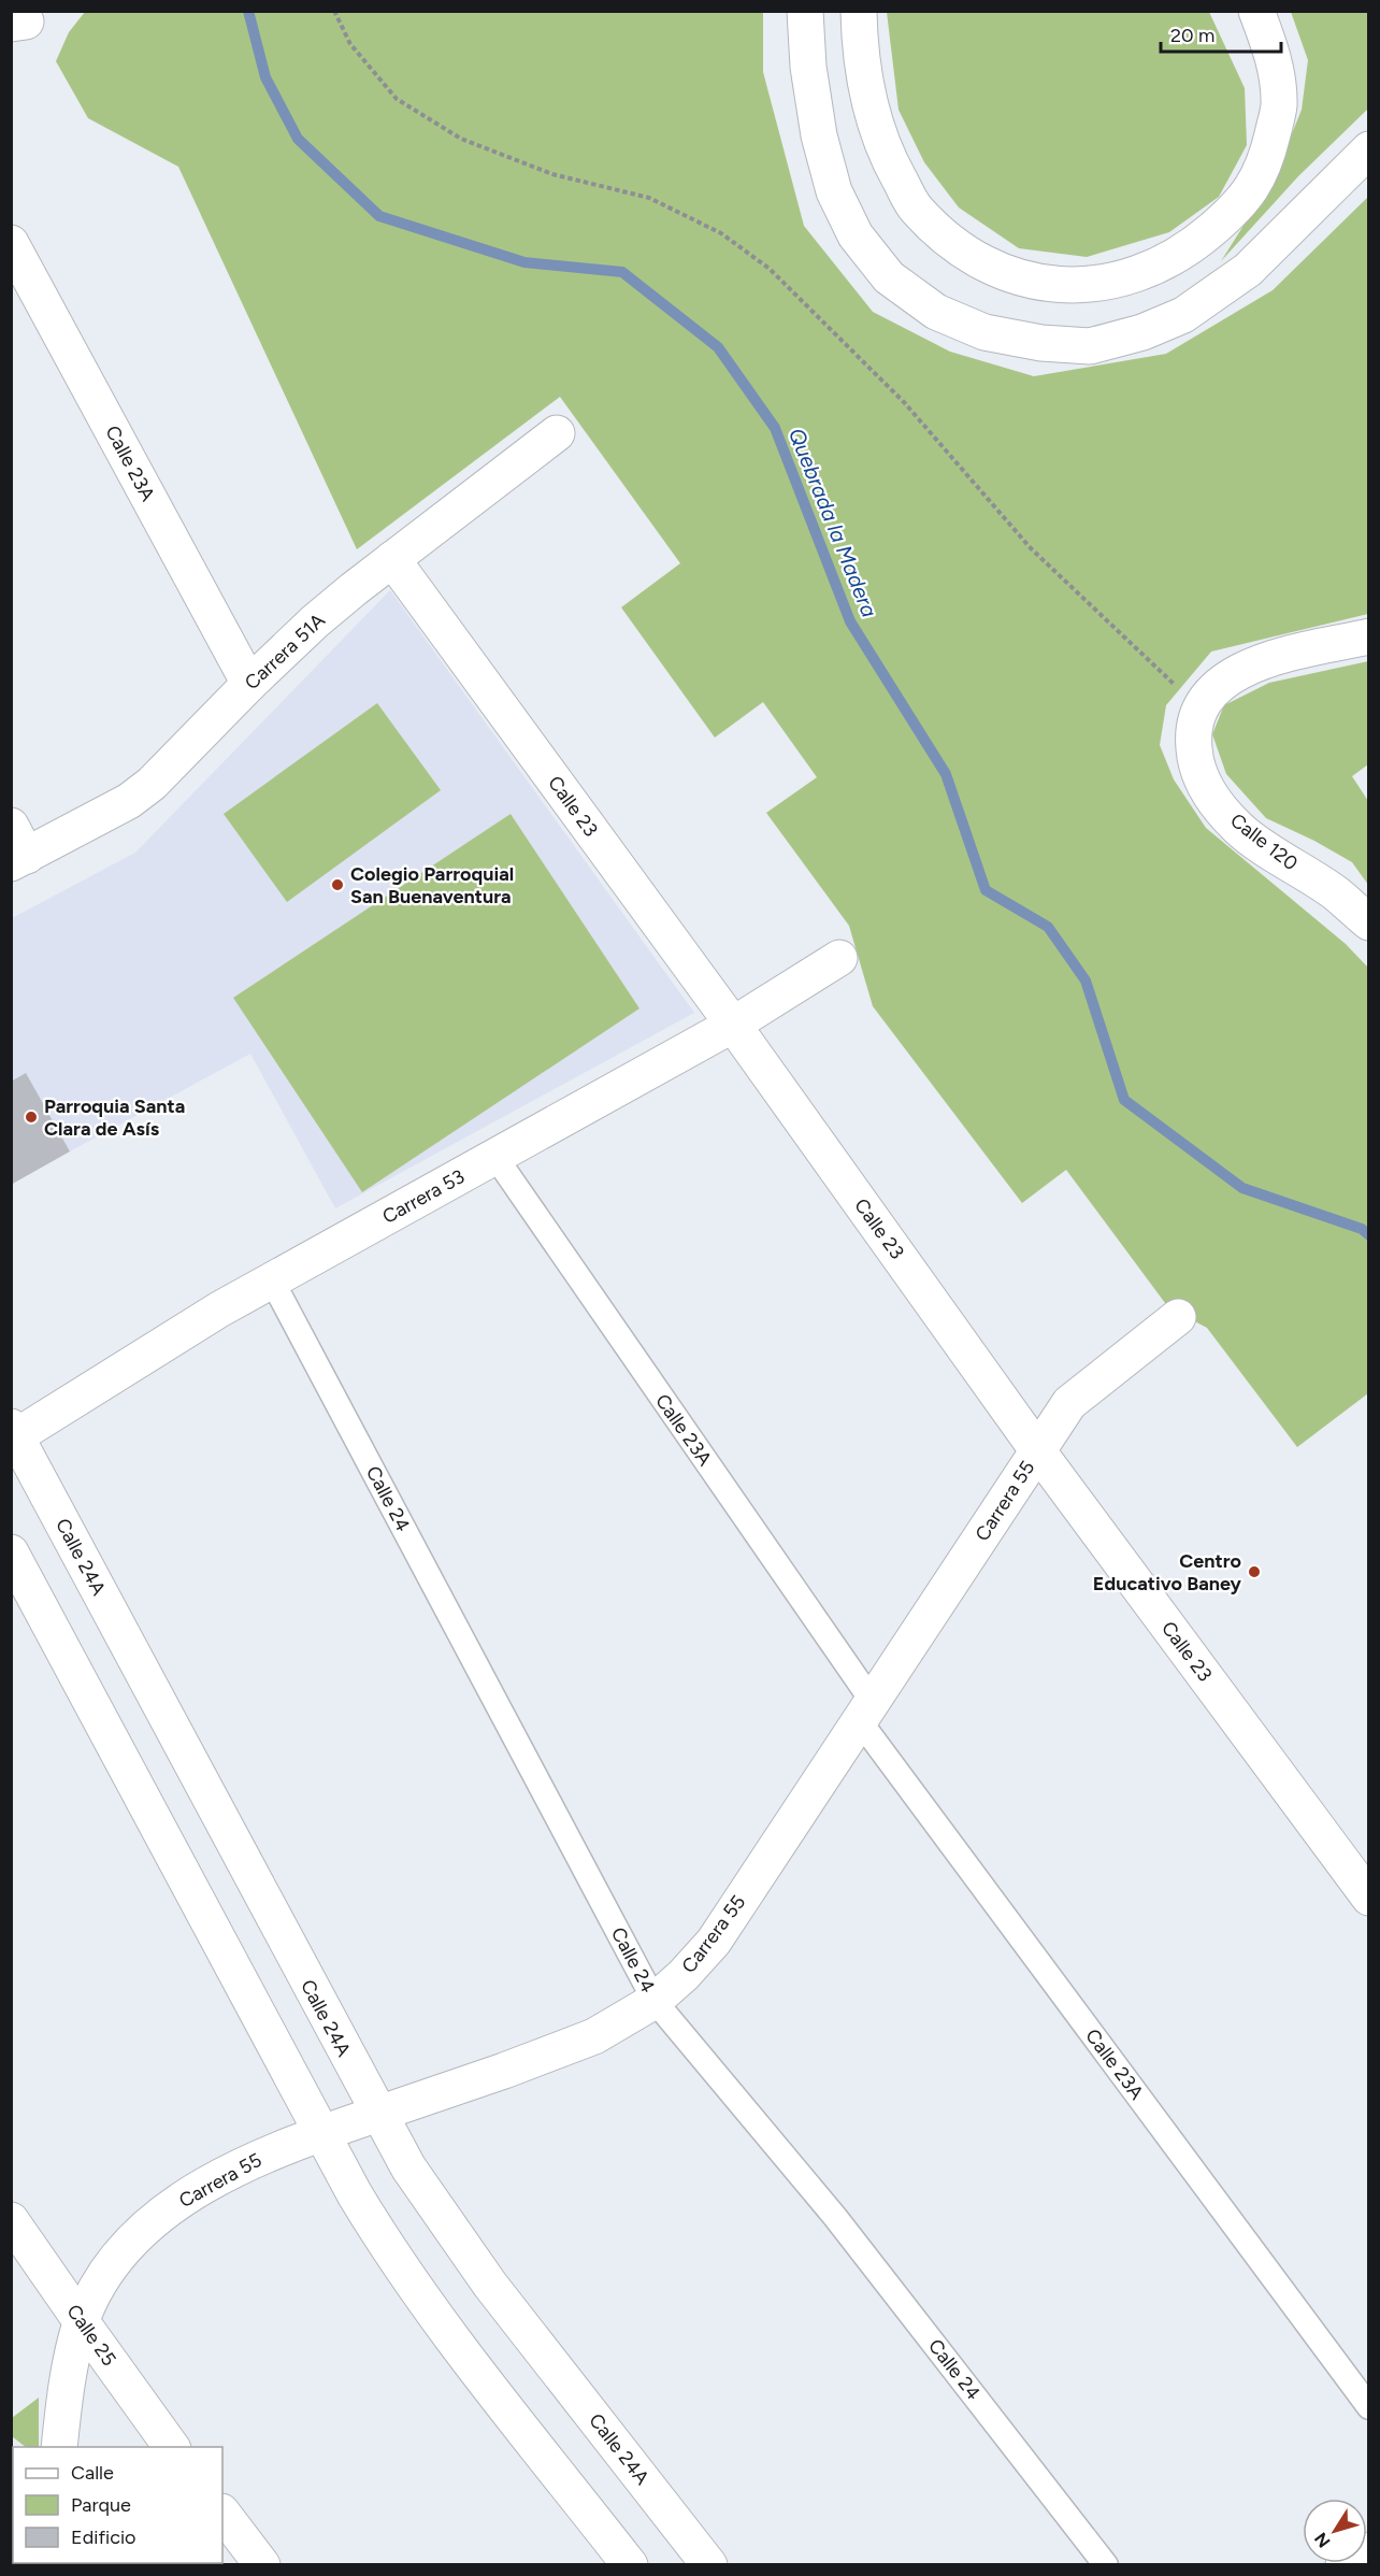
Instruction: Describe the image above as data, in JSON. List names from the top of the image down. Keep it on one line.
{"streets":{"street":["Calle 23A","Carrera 51A","Calle 23","Calle 120","Carrera 53","Carrera 55","Calle 24A","Calle 25"],"lane":["Calle 24"]},"crossings":[["Calle 23A","Carrera 51A"],["Calle 23A","Carrera 53"],["Calle 23A","Carrera 55"],["Carrera 51A","Calle 23"],["Calle 23","Carrera 53"],["Calle 23","Carrera 55"],["Carrera 53","Calle 24"],["Carrera 53","Calle 24A"],["Calle 24","Carrera 55"],["Carrera 55","Calle 24A"],["Carrera 55","Calle 25"]],"water":["Quebrada la Madera"],"places":["Colegio Parroquial San Buenaventura","Parroquia Santa Clara de Asís","Centro Educativo Baney"],"legend":["Calle","Parque","Edificio"],"scale_bar":"20 m","north":"bottom left"}
